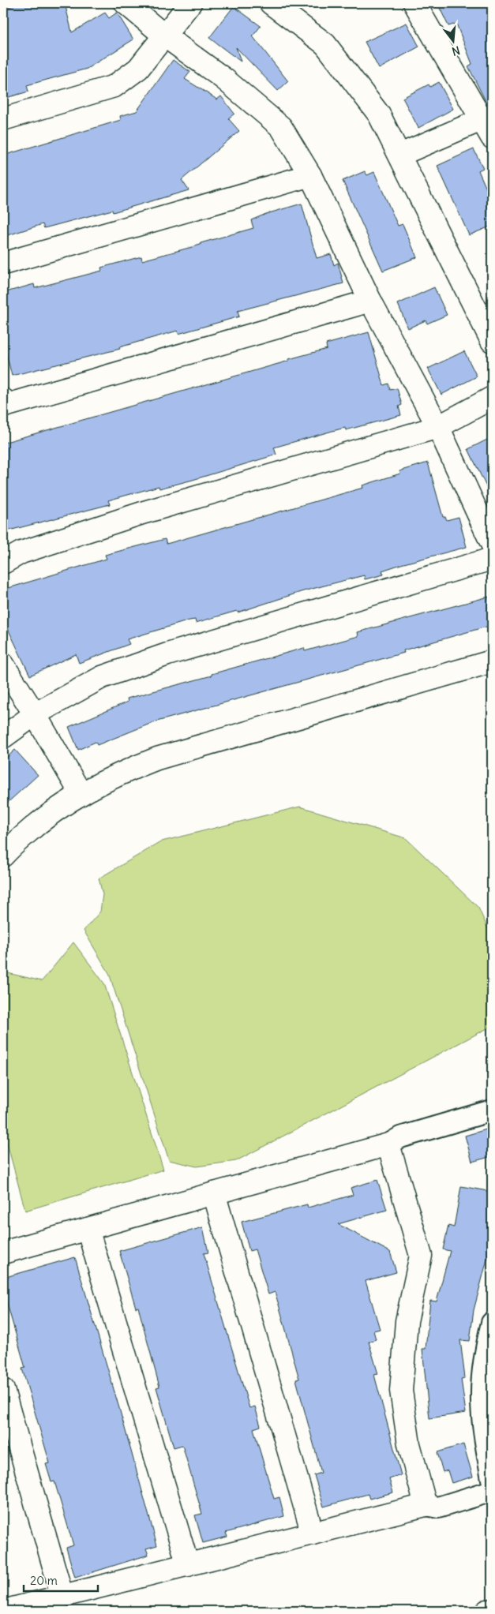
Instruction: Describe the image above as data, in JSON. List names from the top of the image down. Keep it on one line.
{"scale_bar":"20 m","north":"bottom"}
